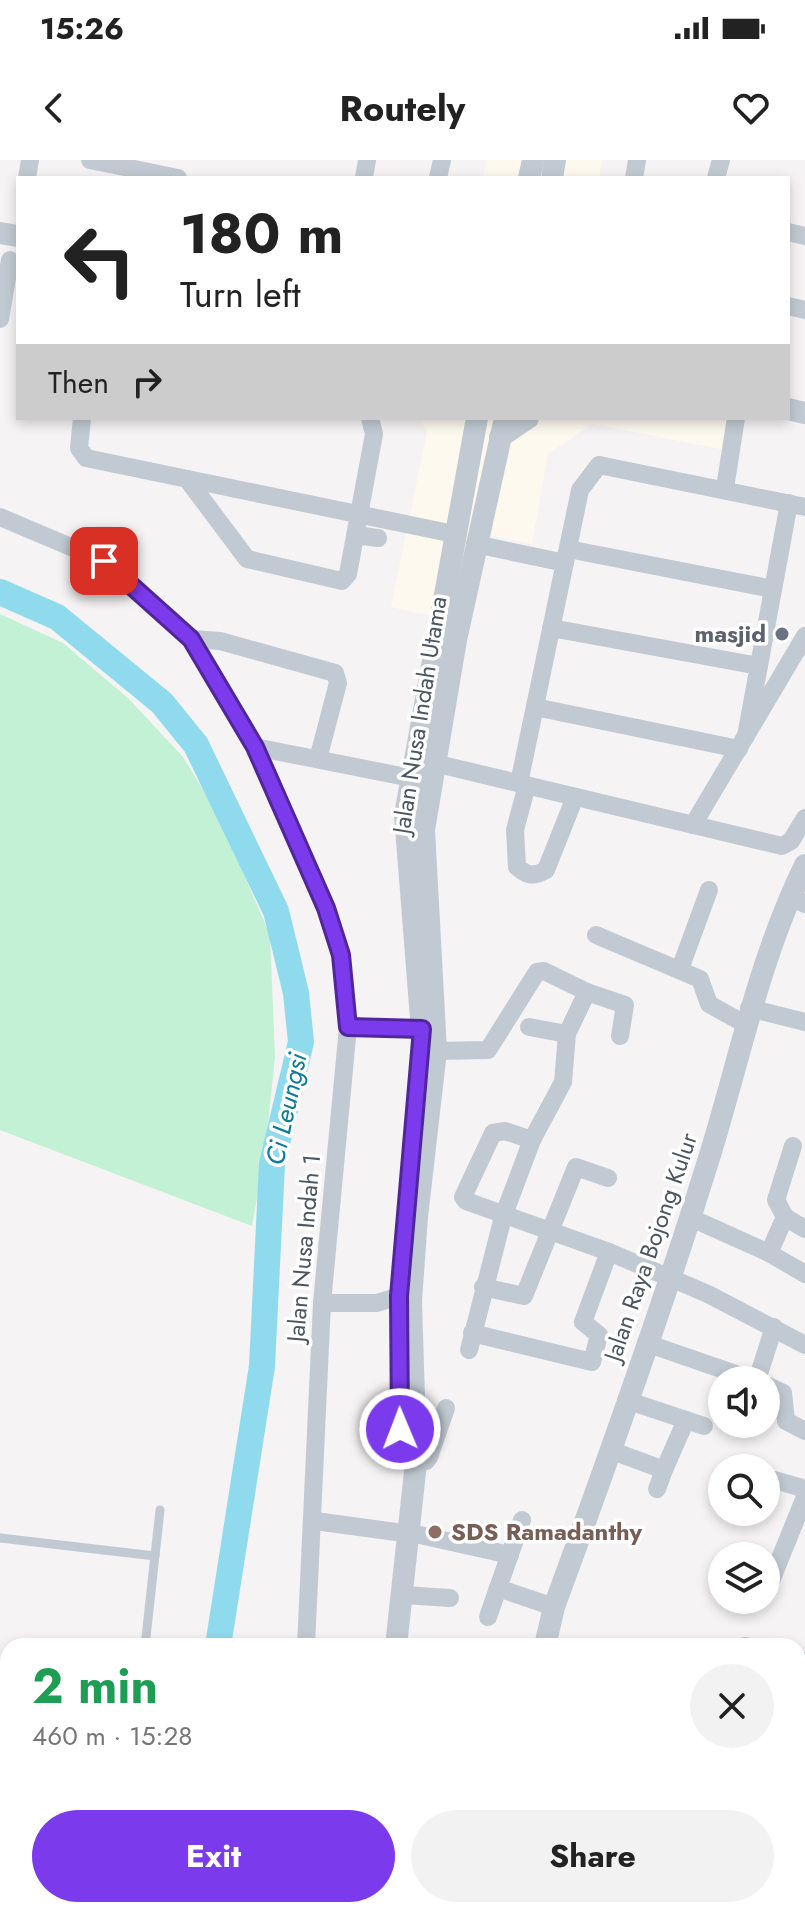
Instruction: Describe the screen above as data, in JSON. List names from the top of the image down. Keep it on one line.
{"streets":{"street":["Jalan Nusa Indah Utama","Jalan Raya Bojong Kulur","Jalan Nusa Indah 1"]},"water":["Ci Leungsi"],"places":["masjid","SDS Ramadanthy"],"page":{"status":"15:26","header":"Routely","turn":["180 m","Turn left"],"then":"Then","heading":["2 min","460 m · 15:28"],"buttons":["Exit","Share"]}}
